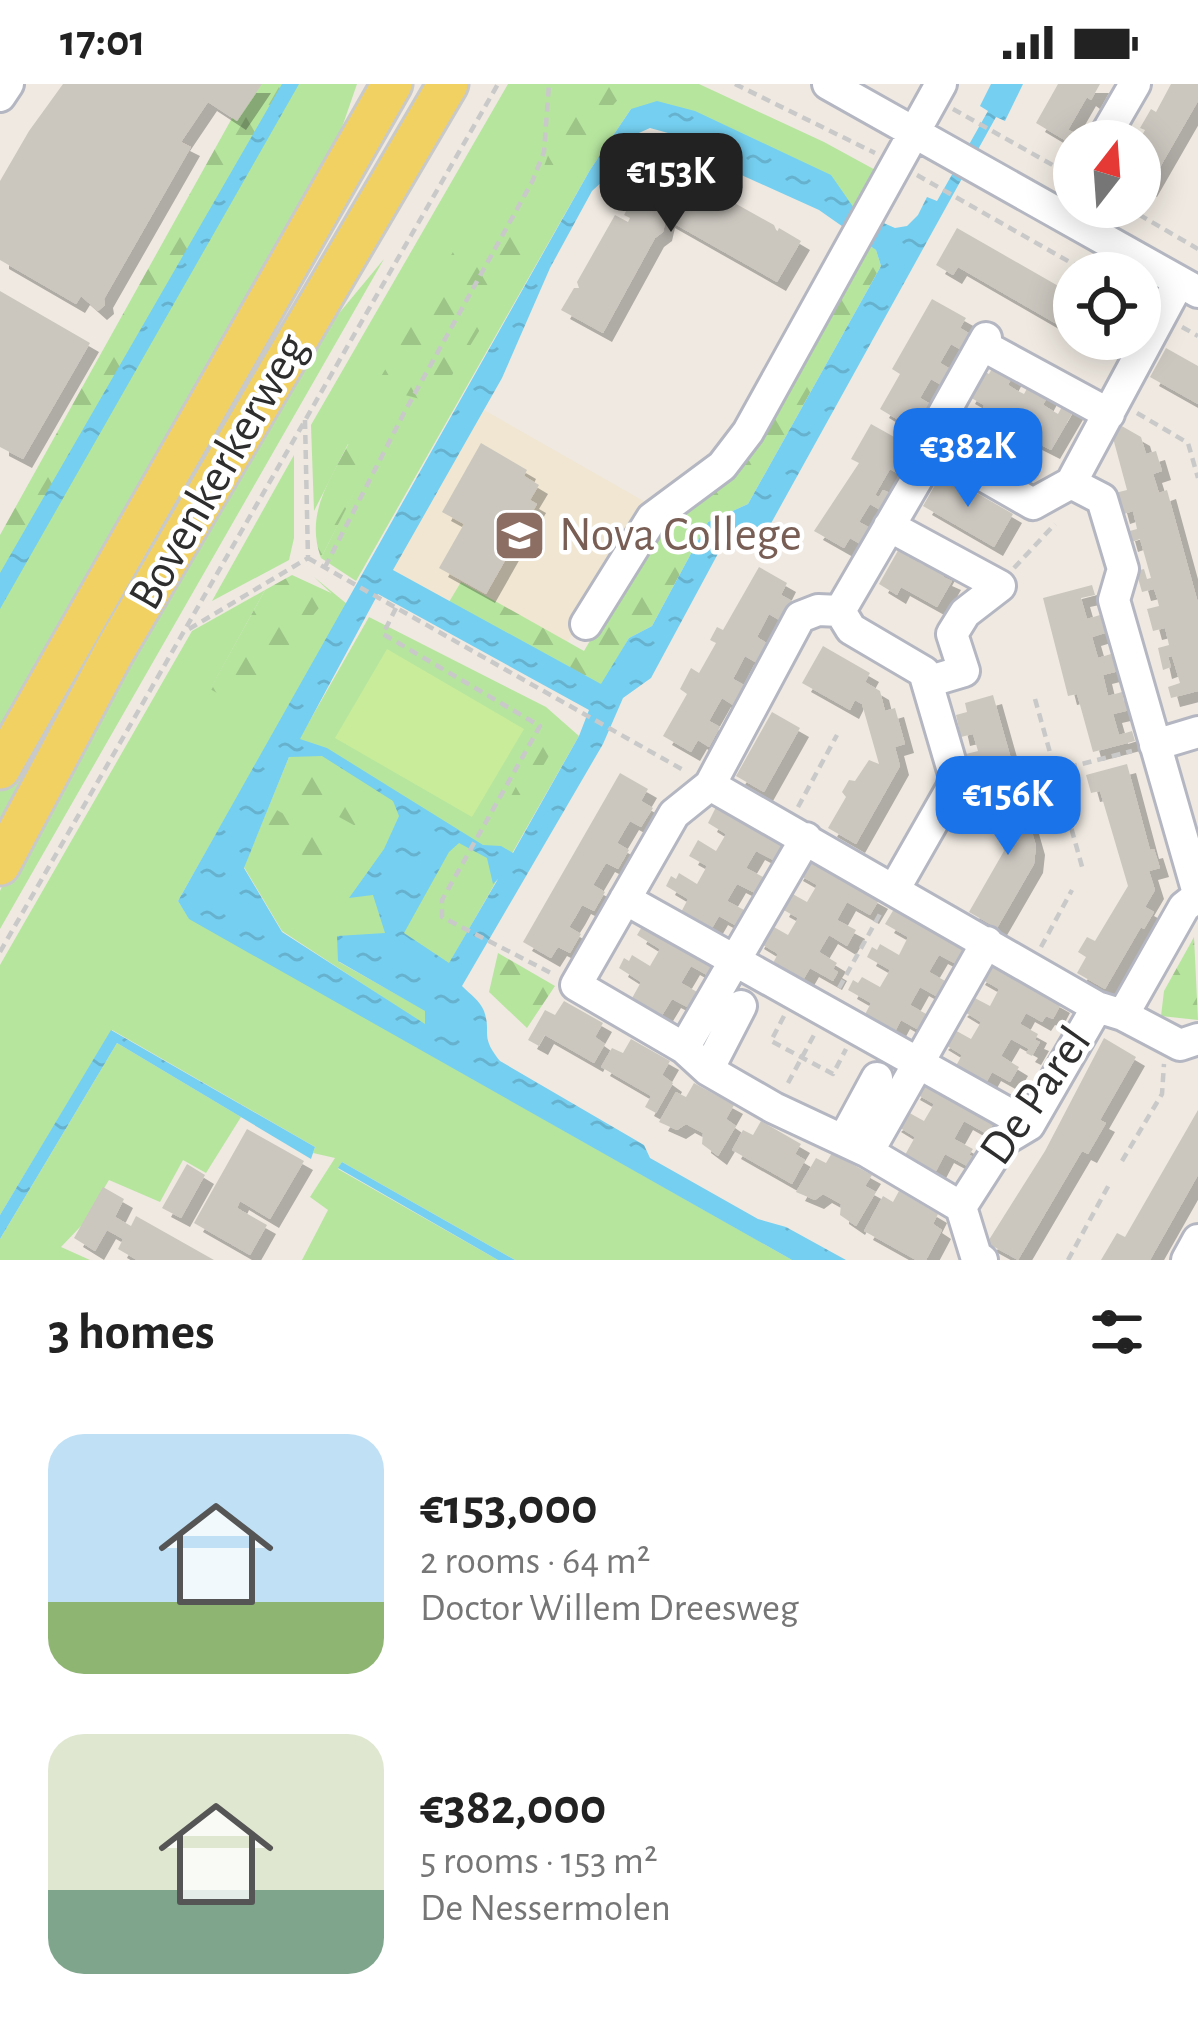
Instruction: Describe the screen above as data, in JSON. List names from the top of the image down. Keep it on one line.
{"streets":{"main road":["Bovenkerkerweg"],"street":["De Parel"]},"places":{"school or university":["Nova College"]},"north":"top","page":{"status":"17:01","price":["€153K","€382K","€156K"],"heading":"3 homes","list":[{"name":"€153,000","note":"2 rooms · 64 m² · Doctor Willem Dreesweg"},{"name":"€382,000","note":"5 rooms · 153 m² · De Nessermolen"}]}}
